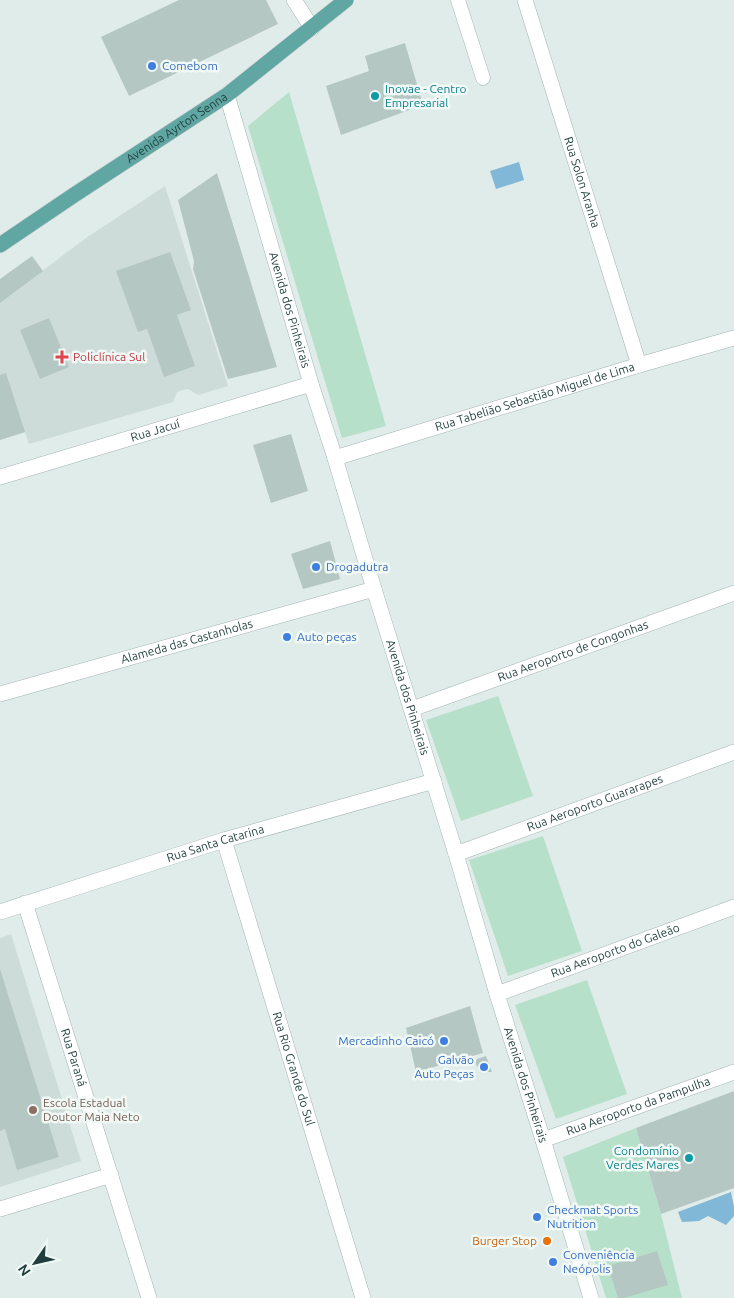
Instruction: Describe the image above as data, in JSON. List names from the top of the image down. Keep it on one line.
{"streets":{"main road":["Avenida Ayrton Senna"],"street":["Rua Solon Aranha","Avenida dos Pinheirais","Rua Tabelião Sebastião Miguel de Lima","Rua Jacuí","Alameda das Castanholas","Rua Aeroporto de Congonhas","Rua Aeroporto Guararapes","Rua Santa Catarina","Rua Aeroporto do Galeão","Rua Paraná","Rua Rio Grande do Sul","Rua Aeroporto da Pampulha"]},"crossings":[["Avenida Ayrton Senna","Avenida dos Pinheirais"],["Rua Solon Aranha","Rua Tabelião Sebastião Miguel de Lima"],["Avenida dos Pinheirais","Rua Tabelião Sebastião Miguel de Lima"],["Avenida dos Pinheirais","Rua Jacuí"],["Avenida dos Pinheirais","Alameda das Castanholas"],["Avenida dos Pinheirais","Rua Aeroporto de Congonhas"],["Avenida dos Pinheirais","Rua Aeroporto Guararapes"],["Avenida dos Pinheirais","Rua Santa Catarina"],["Avenida dos Pinheirais","Rua Aeroporto do Galeão"],["Avenida dos Pinheirais","Rua Aeroporto da Pampulha"],["Rua Santa Catarina","Rua Paraná"],["Rua Santa Catarina","Rua Rio Grande do Sul"]],"places":{"other":["Comebom","Inovae - Centro Empresarial","Drogadutra","Auto peças","Mercadinho Caicó","Galvão Auto Peças","Escola Estadual Doutor Maia Neto","Condomínio Verdes Mares","Checkmat Sports Nutrition","Burger Stop","Conveniência Neópolis"],"health":["Policlínica Sul"]},"north":"bottom left"}
